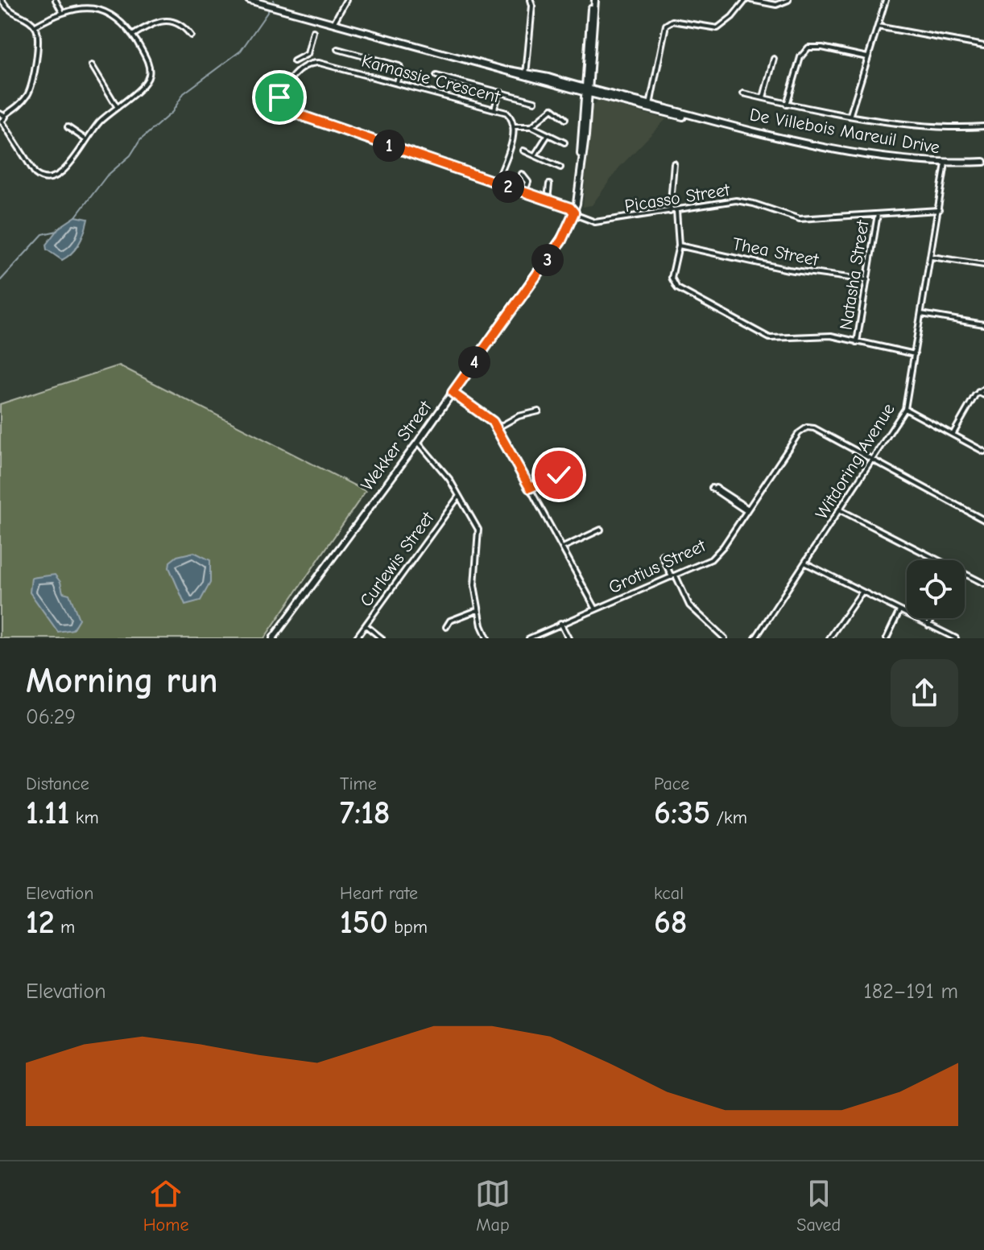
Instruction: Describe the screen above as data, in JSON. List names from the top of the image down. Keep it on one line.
{"streets":{"main road":["De Villebois Mareuil Drive","Wekker Street"],"street":["Kamassie Crescent","Picasso Street","Thea Street","Natasha Street","Witdoring Avenue","Curlewis Street","Grotius Street"]},"crossings":[["Kamassie Crescent","Picasso Street"],["De Villebois Mareuil Drive","Wekker Street"],["De Villebois Mareuil Drive","Witdoring Avenue"],["Picasso Street","Natasha Street"],["Picasso Street","Wekker Street"],["Picasso Street","Witdoring Avenue"],["Thea Street","Natasha Street"],["Witdoring Avenue","Grotius Street"]],"page":{"pins":["1","2","3","4"],"heading":["Morning run","06:29"],"stats":[["Distance","1.11 km"],["Time","7:18"],["Pace","6:35 /km"],["Elevation","12 m"],["Heart rate","150 bpm"],["kcal","68"]],"chart":["Elevation","182–191 m"],"tabs":["Home","Map","Saved"]}}
